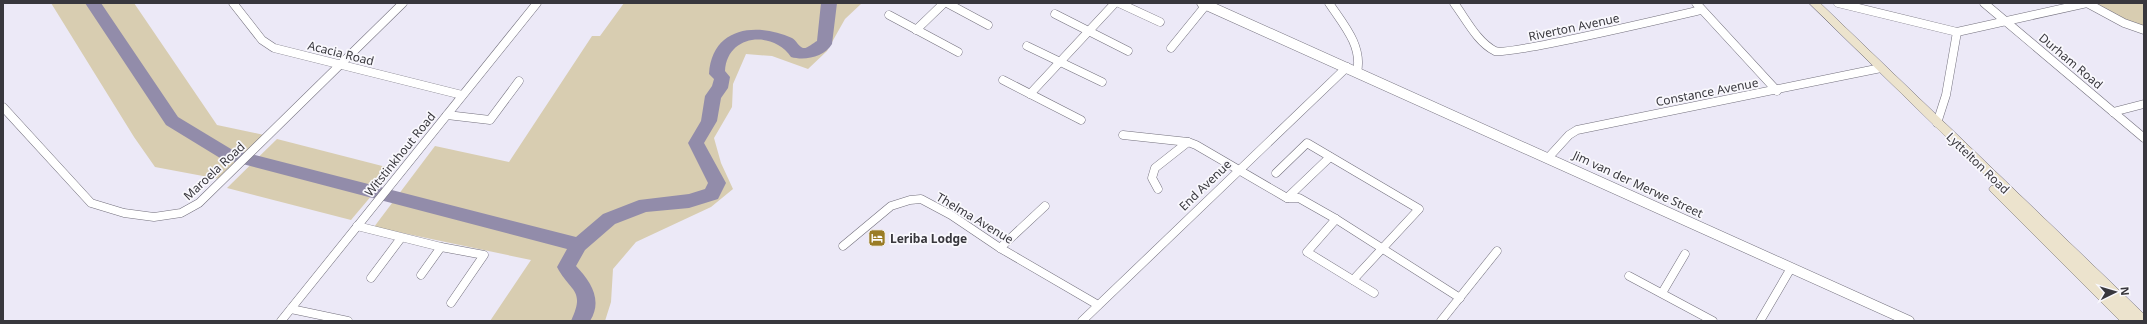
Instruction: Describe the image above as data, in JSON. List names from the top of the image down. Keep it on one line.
{"streets":{"main road":["Lyttelton Road"],"street":["Riverton Avenue","Acacia Road","Durham Road","Constance Avenue","Witstinkhout Road","Maroela Road","Jim van der Merwe Street","End Avenue","Thelma Avenue"]},"crossings":[["Acacia Road","Witstinkhout Road"],["Acacia Road","Maroela Road"],["Constance Avenue","Lyttelton Road"],["Constance Avenue","Jim van der Merwe Street"],["Jim van der Merwe Street","End Avenue"],["End Avenue","Thelma Avenue"]],"places":{"hotel":["Leriba Lodge"]},"north":"right"}
